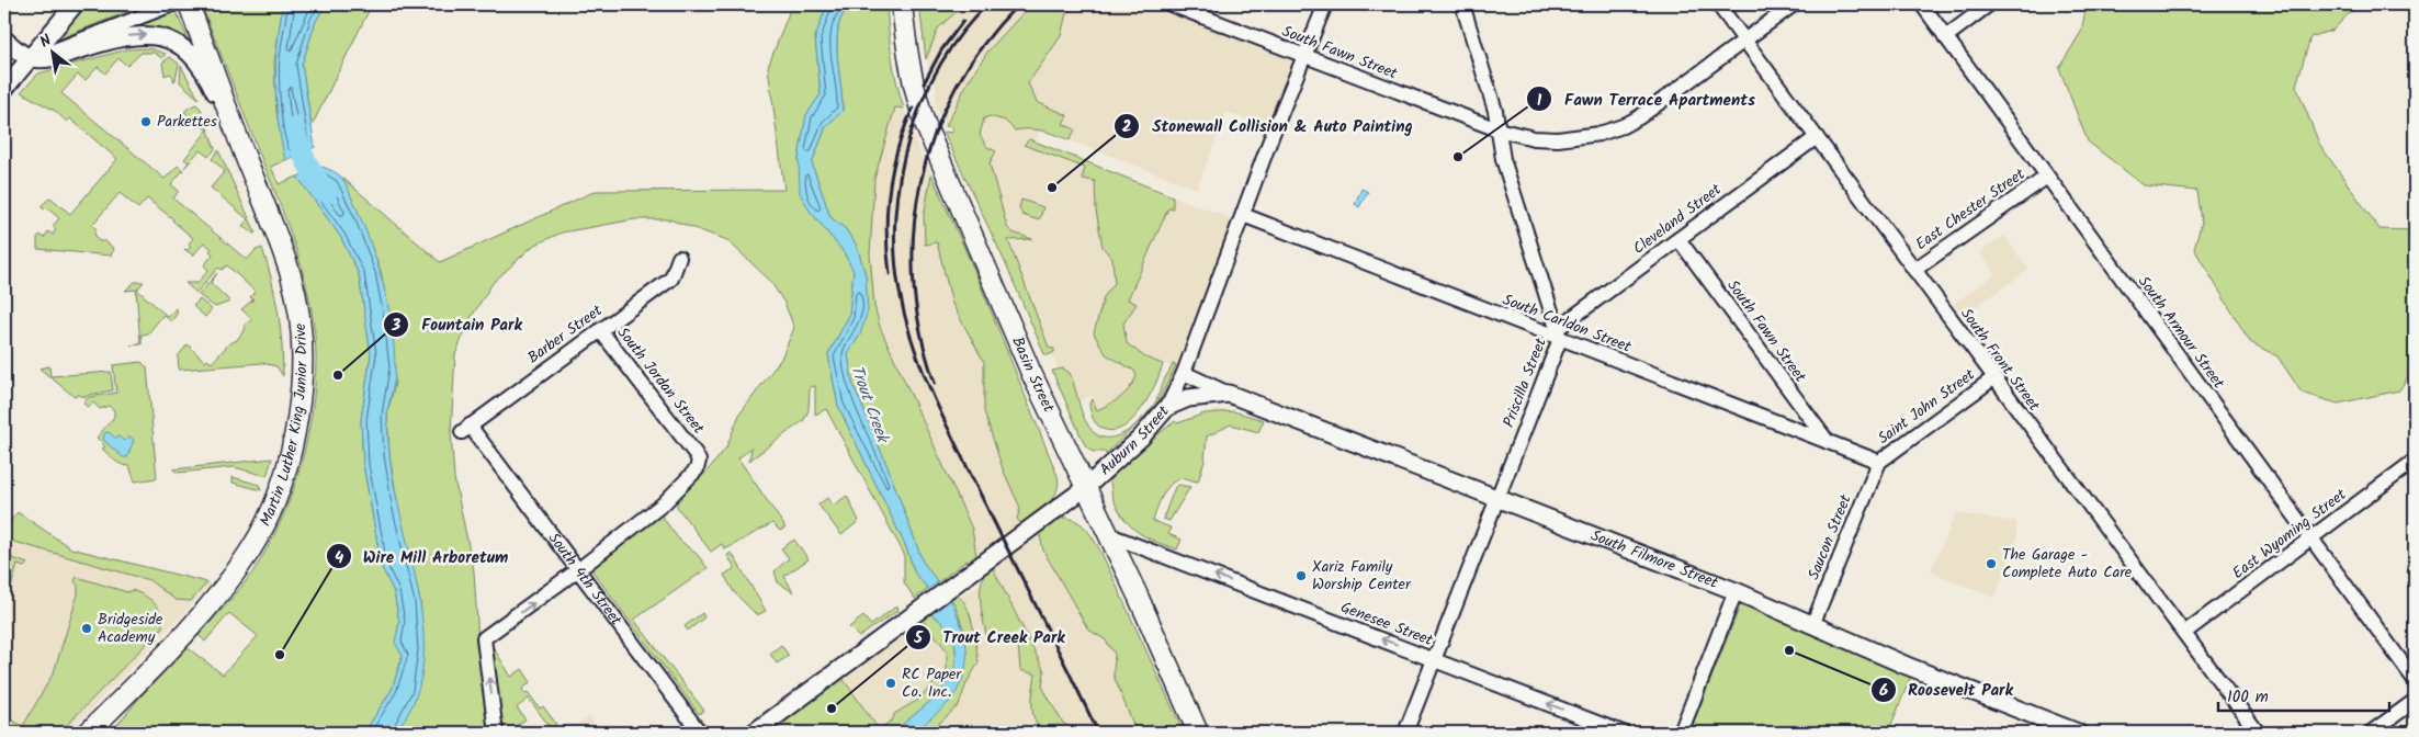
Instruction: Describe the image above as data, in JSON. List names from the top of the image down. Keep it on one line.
{"streets":{"main road":["Basin Street","Martin Luther King Junior Drive"],"street":["South Fawn Street","East Chester Street","Cleveland Street","South Carldon Street","South Armour Street","Barber Street","South Front Street","South Jordan Street","Priscilla Street","Saint John Street","Auburn Street","East Wyoming Street","Saucon Street","South Filmore Street","South 4th Street","Genesee Street"]},"crossings":[["South Fawn Street","Cleveland Street"],["South Fawn Street","South Carldon Street"],["South Fawn Street","South Front Street"],["South Fawn Street","Priscilla Street"],["South Fawn Street","Auburn Street"],["East Chester Street","South Armour Street"],["East Chester Street","South Front Street"],["Cleveland Street","South Carldon Street"],["Cleveland Street","South Front Street"],["Cleveland Street","Priscilla Street"],["South Carldon Street","Priscilla Street"],["South Carldon Street","Saint John Street"],["South Carldon Street","Auburn Street"],["South Carldon Street","Saucon Street"],["South Armour Street","East Wyoming Street"],["Barber Street","South Jordan Street"],["Barber Street","South 4th Street"],["South Front Street","Saint John Street"],["South Front Street","East Wyoming Street"],["Basin Street","Auburn Street"],["Basin Street","Genesee Street"],["South Jordan Street","South 4th Street"],["Priscilla Street","South Filmore Street"],["Priscilla Street","Genesee Street"],["Saint John Street","Saucon Street"],["Auburn Street","South Filmore Street"],["Saucon Street","South Filmore Street"]],"one_way":["Genesee Street"],"water":["Trout Creek"],"places":["Parkettes","Fawn Terrace Apartments","Stonewall Collision & Auto Painting","Fountain Park","The Garage - Complete Auto Care","Xariz Family Worship Center","Bridgeside Academy","Roosevelt Park","Wire Mill Arboretum","RC Paper Co. Inc.","Trout Creek Park"],"scale_bar":"100 m","north":"top left"}
